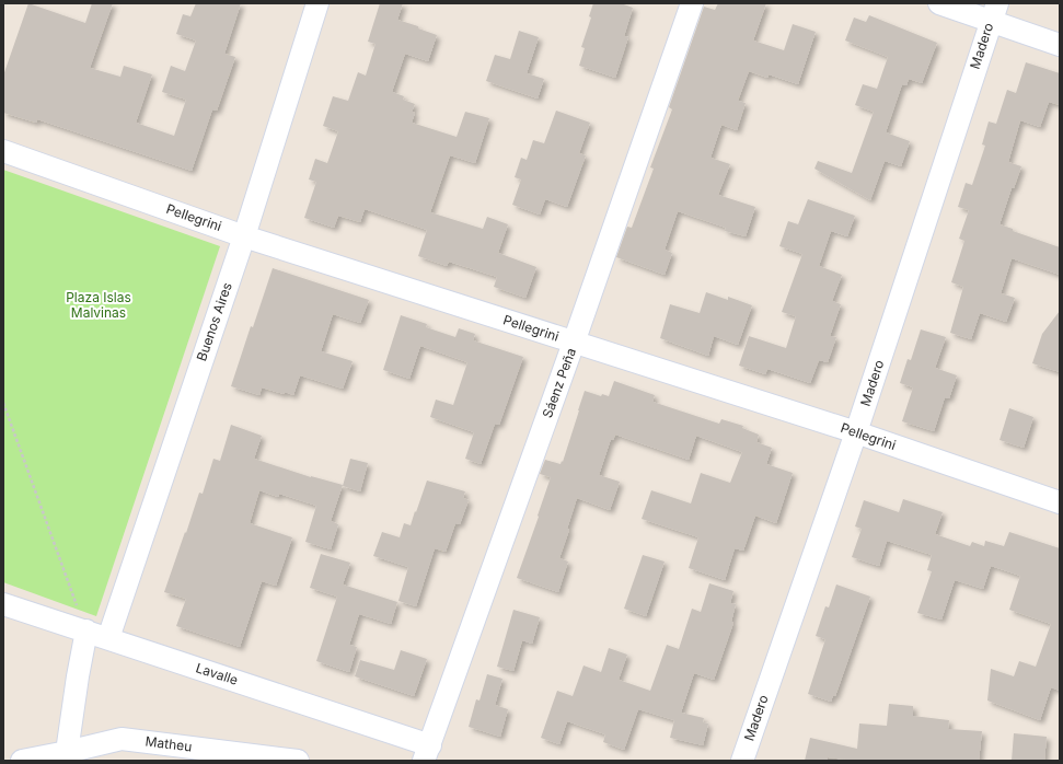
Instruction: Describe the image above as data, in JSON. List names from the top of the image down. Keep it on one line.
{"streets":{"street":["Madero","Pellegrini","Buenos Aires","Sáenz Peña","Lavalle","Matheu"]},"crossings":[["Madero","Pellegrini"],["Pellegrini","Buenos Aires"],["Pellegrini","Sáenz Peña"],["Buenos Aires","Lavalle"],["Sáenz Peña","Lavalle"]],"parks":["Plaza Islas Malvinas"]}
